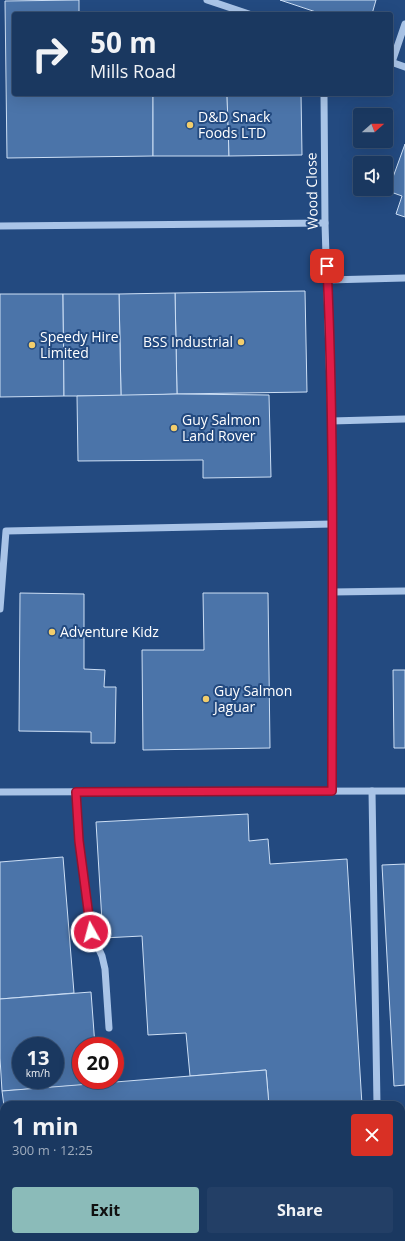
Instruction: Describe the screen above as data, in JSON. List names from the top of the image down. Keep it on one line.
{"streets":{"street":["Wood Close"]},"places":["D&D Snack Foods LTD","BSS Industrial","Speedy Hire Limited","Guy Salmon Land Rover","Adventure Kidz","Guy Salmon Jaguar"],"north":"right","page":{"turn":["50 m","Mills Road"],"speed":"13 km/h","limit":"20","heading":["1 min","300 m · 12:25"],"buttons":["Exit","Share"]}}
